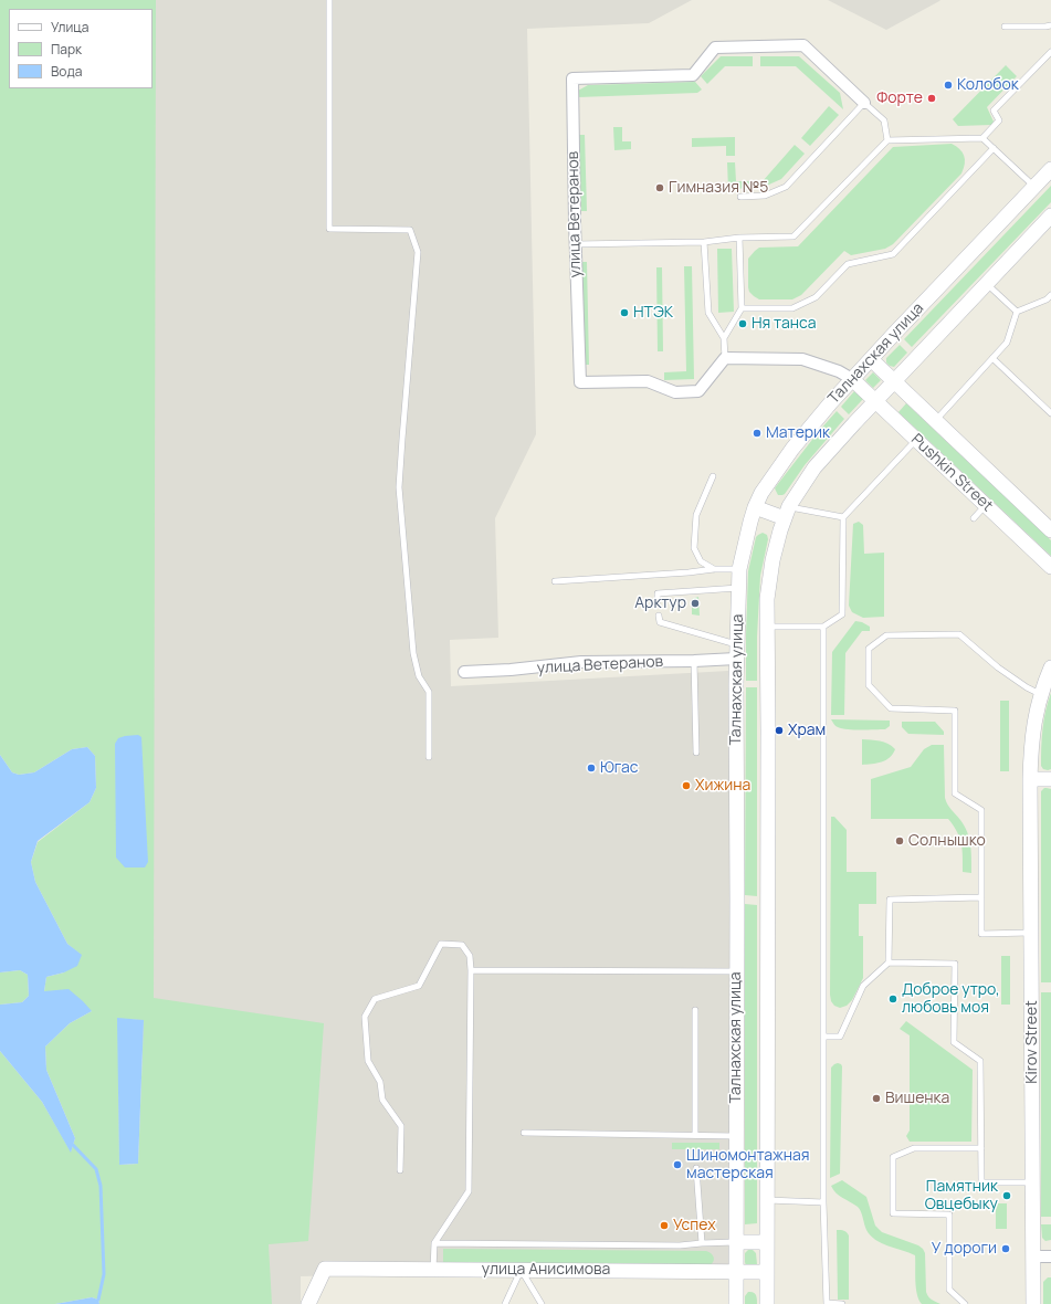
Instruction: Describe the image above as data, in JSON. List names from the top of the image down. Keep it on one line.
{"streets":{"street":["улица Ветеранов","Талнахская улица","Pushkin Street","Kirov Street","улица Анисимова"]},"crossings":[["улица Ветеранов","Талнахская улица"],["Талнахская улица","Pushkin Street"],["Талнахская улица","улица Анисимова"]],"places":["Колобок","Форте","Гимназия №5","НТЭК","Ня танса","Материк","Арктур","Храм","Югас","Хижина","Солнышко","Доброе утро, любовь моя","Вишенка","Шиномонтажная мастерская","Памятник Овцебыку","Успех","У дороги"],"legend":["Улица","Парк","Вода"]}
